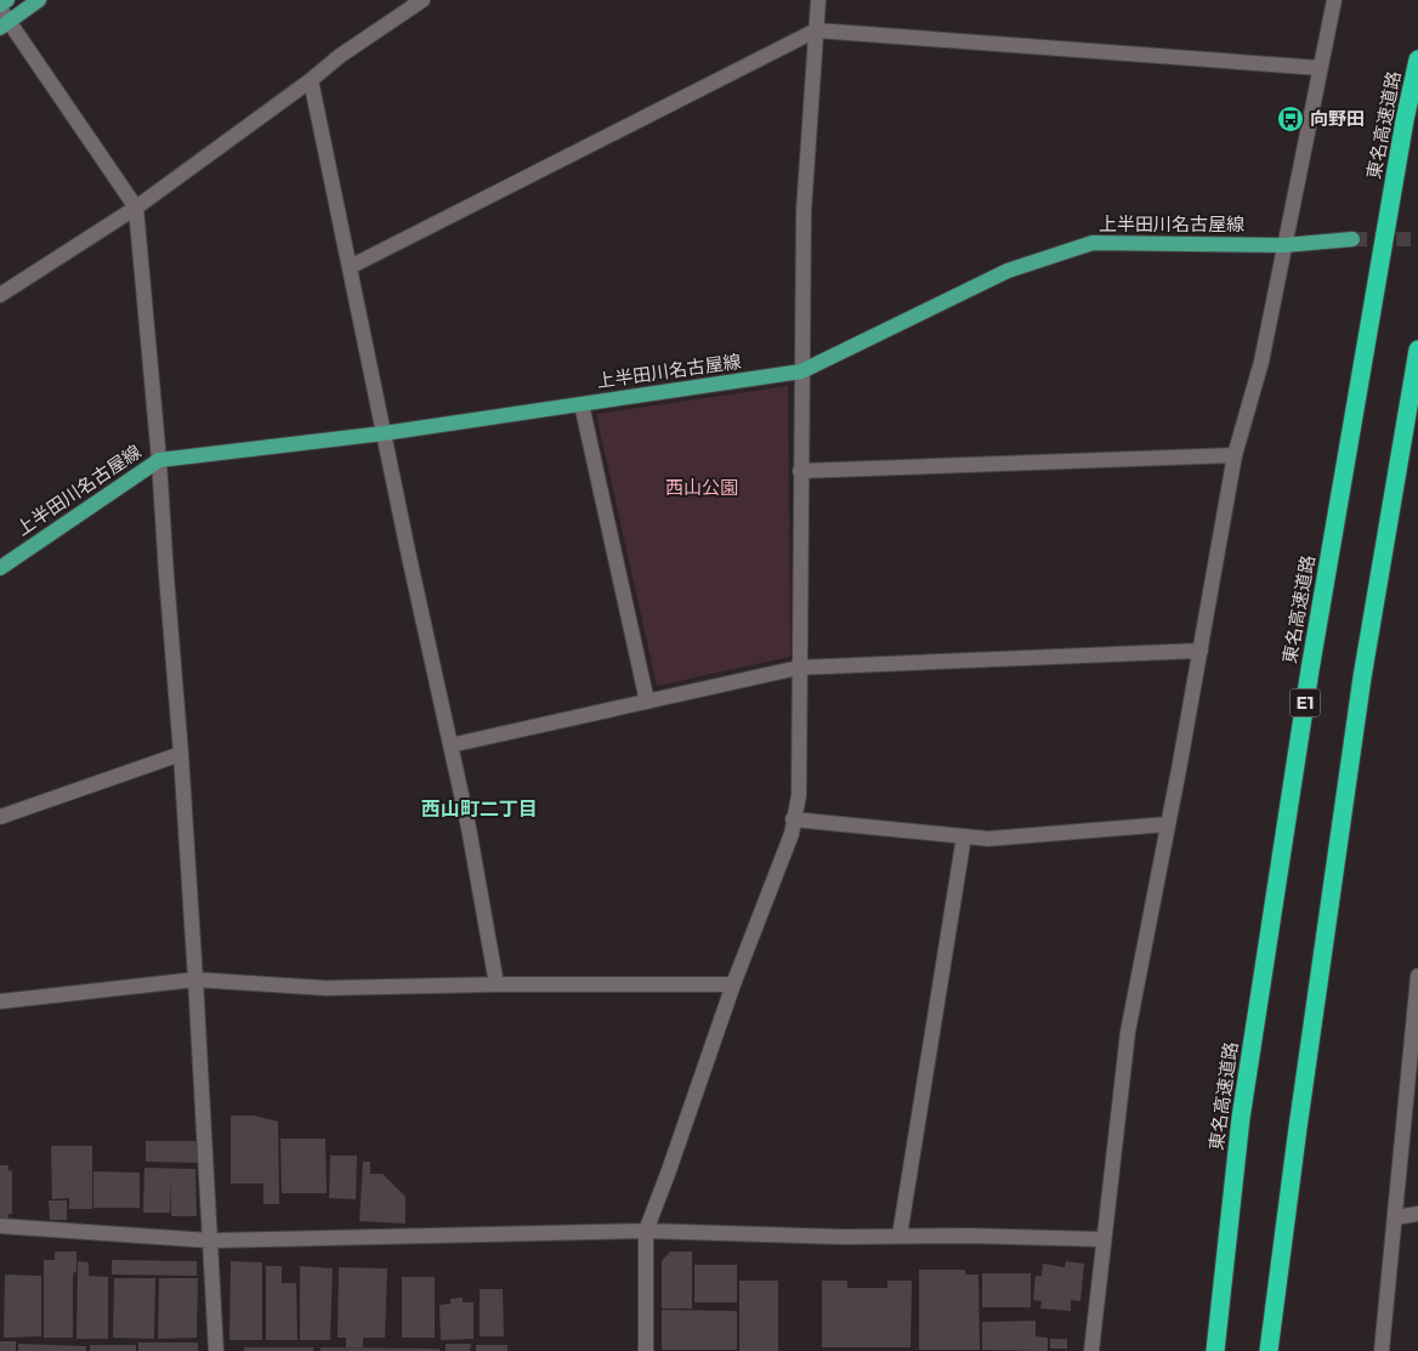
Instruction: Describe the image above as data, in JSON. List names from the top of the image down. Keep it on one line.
{"streets":{"highway":["東名高速道路","E1"],"main road":["上半田川名古屋線"]},"districts":["西山町二丁目"],"parks":["西山公園"],"places":{"bus stop":["向野田"]}}
